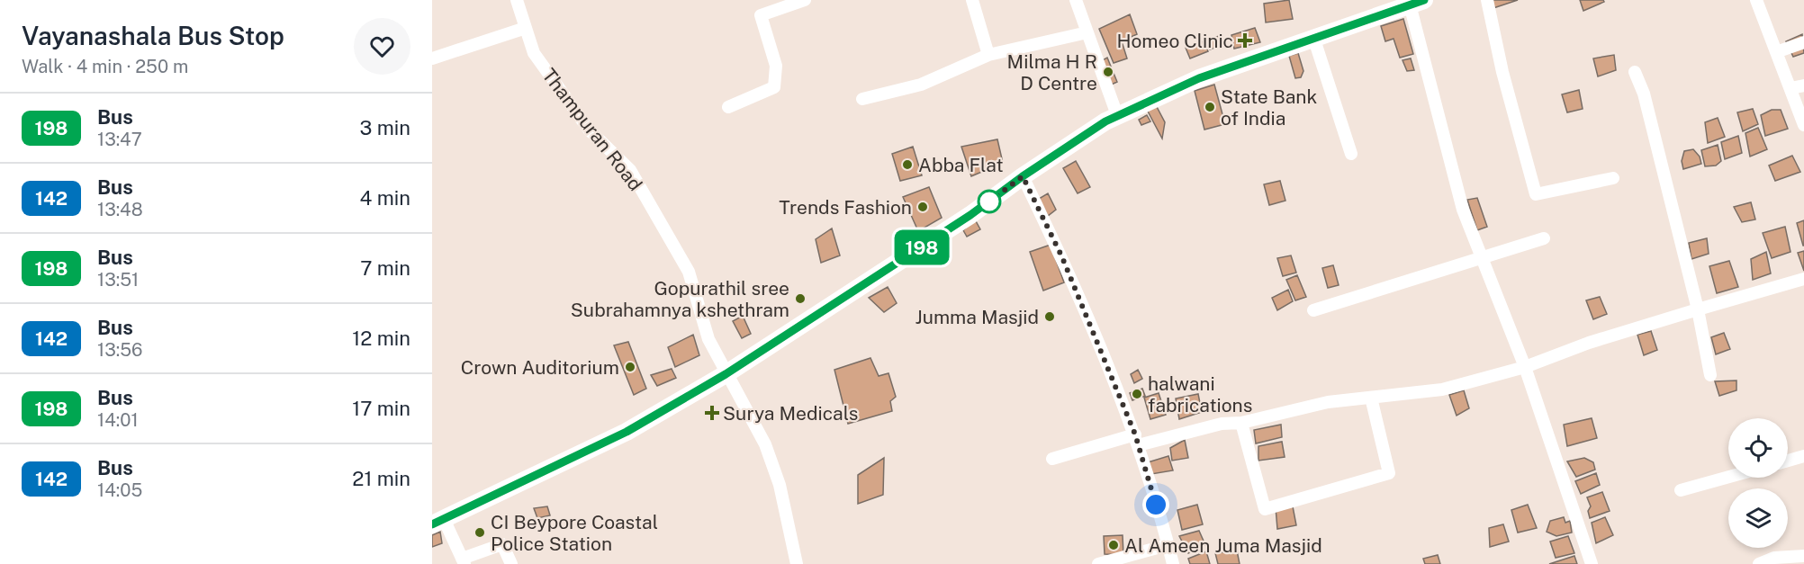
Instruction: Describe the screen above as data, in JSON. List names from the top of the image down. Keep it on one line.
{"streets":{"street":["Thampuran Road"]},"places":{"health":["Homeo Clinic","Surya Medicals"],"other":["Milma H R D Centre","State Bank of India","Abba Flat","Trends Fashion","Gopurathil sree Subrahamnya kshethram","Jumma Masjid","Crown Auditorium","halwani fabrications","CI Beypore Coastal Police Station","Al Ameen Juma Masjid"]},"lines":["bus line 198"],"page":{"heading":["Vayanashala Bus Stop","Walk · 4 min · 250 m"],"on_map":"198","list":[{"mark":"198","name":"Bus","note":"13:47","value":"3 min"},{"mark":"142","name":"Bus","note":"13:48","value":"4 min"},{"mark":"198","name":"Bus","note":"13:51","value":"7 min"},{"mark":"142","name":"Bus","note":"13:56","value":"12 min"},{"mark":"198","name":"Bus","note":"14:01","value":"17 min"},{"mark":"142","name":"Bus","note":"14:05","value":"21 min"}]}}
